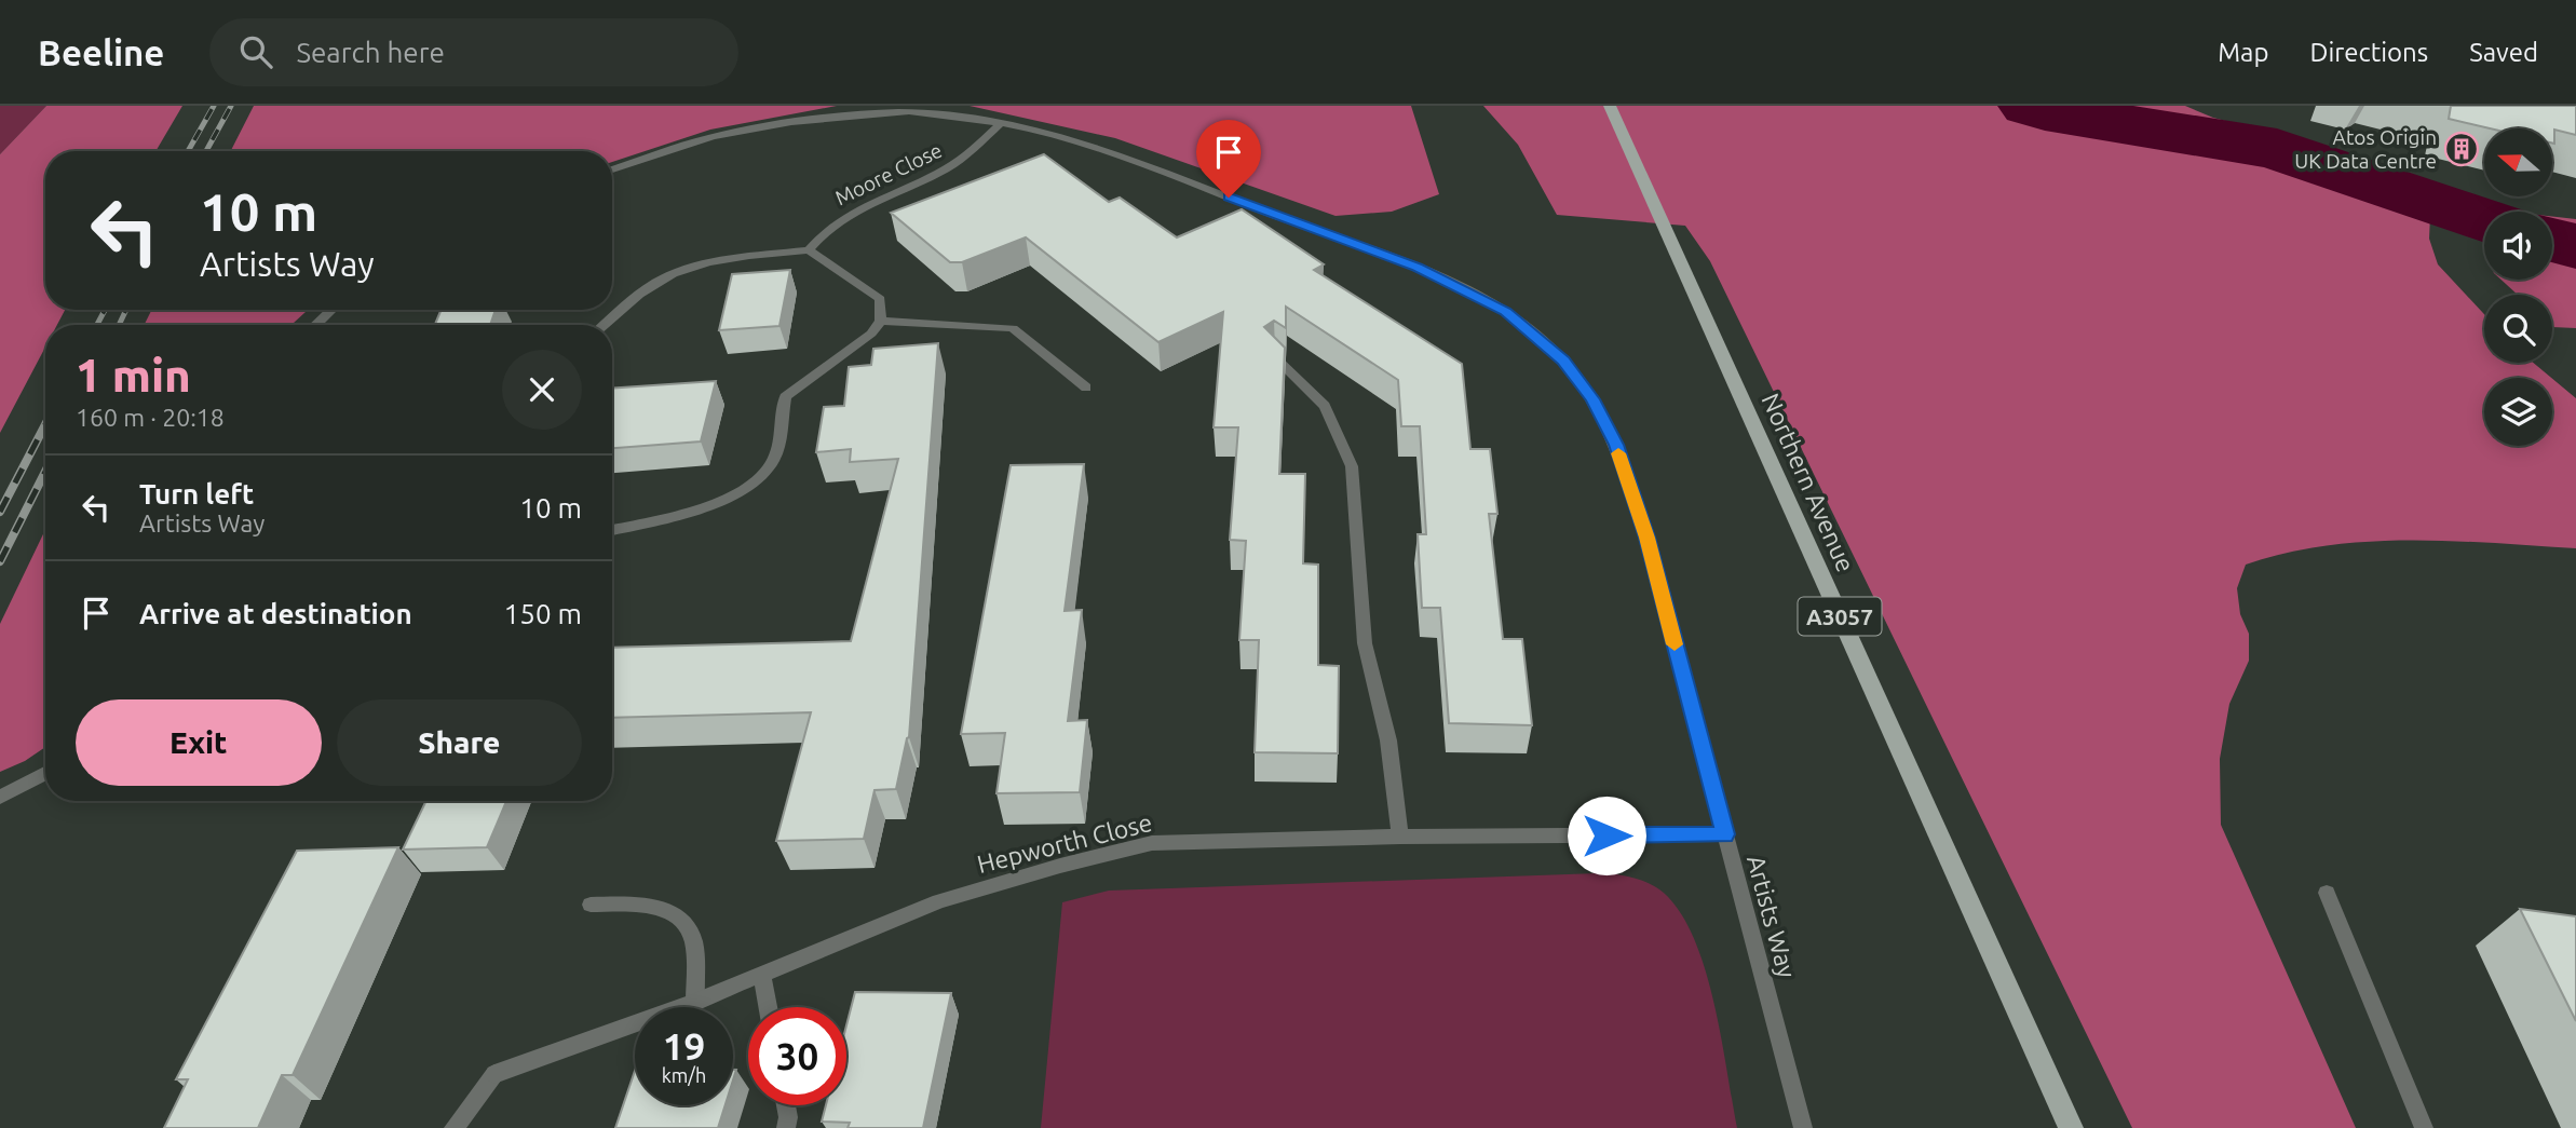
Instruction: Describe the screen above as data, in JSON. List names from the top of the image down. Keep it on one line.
{"streets":{"main road":["Northern Avenue","A3057"],"street":["Moore Close","Hepworth Close","Artists Way"]},"crossings":[["Moore Close","Artists Way"],["Hepworth Close","Artists Way"]],"places":{"building":["Atos Origin UK Data Centre"]},"north":"left","page":{"header":"Beeline","search":"Search here","nav":["Map","Directions","Saved"],"turn":["10 m","Artists Way"],"heading":["1 min","160 m · 20:18"],"list":[{"name":"Turn left","note":"Artists Way","value":"10 m"},{"name":"Arrive at destination","value":"150 m"}],"buttons":["Exit","Share"],"speed":"19 km/h","limit":"30"}}
